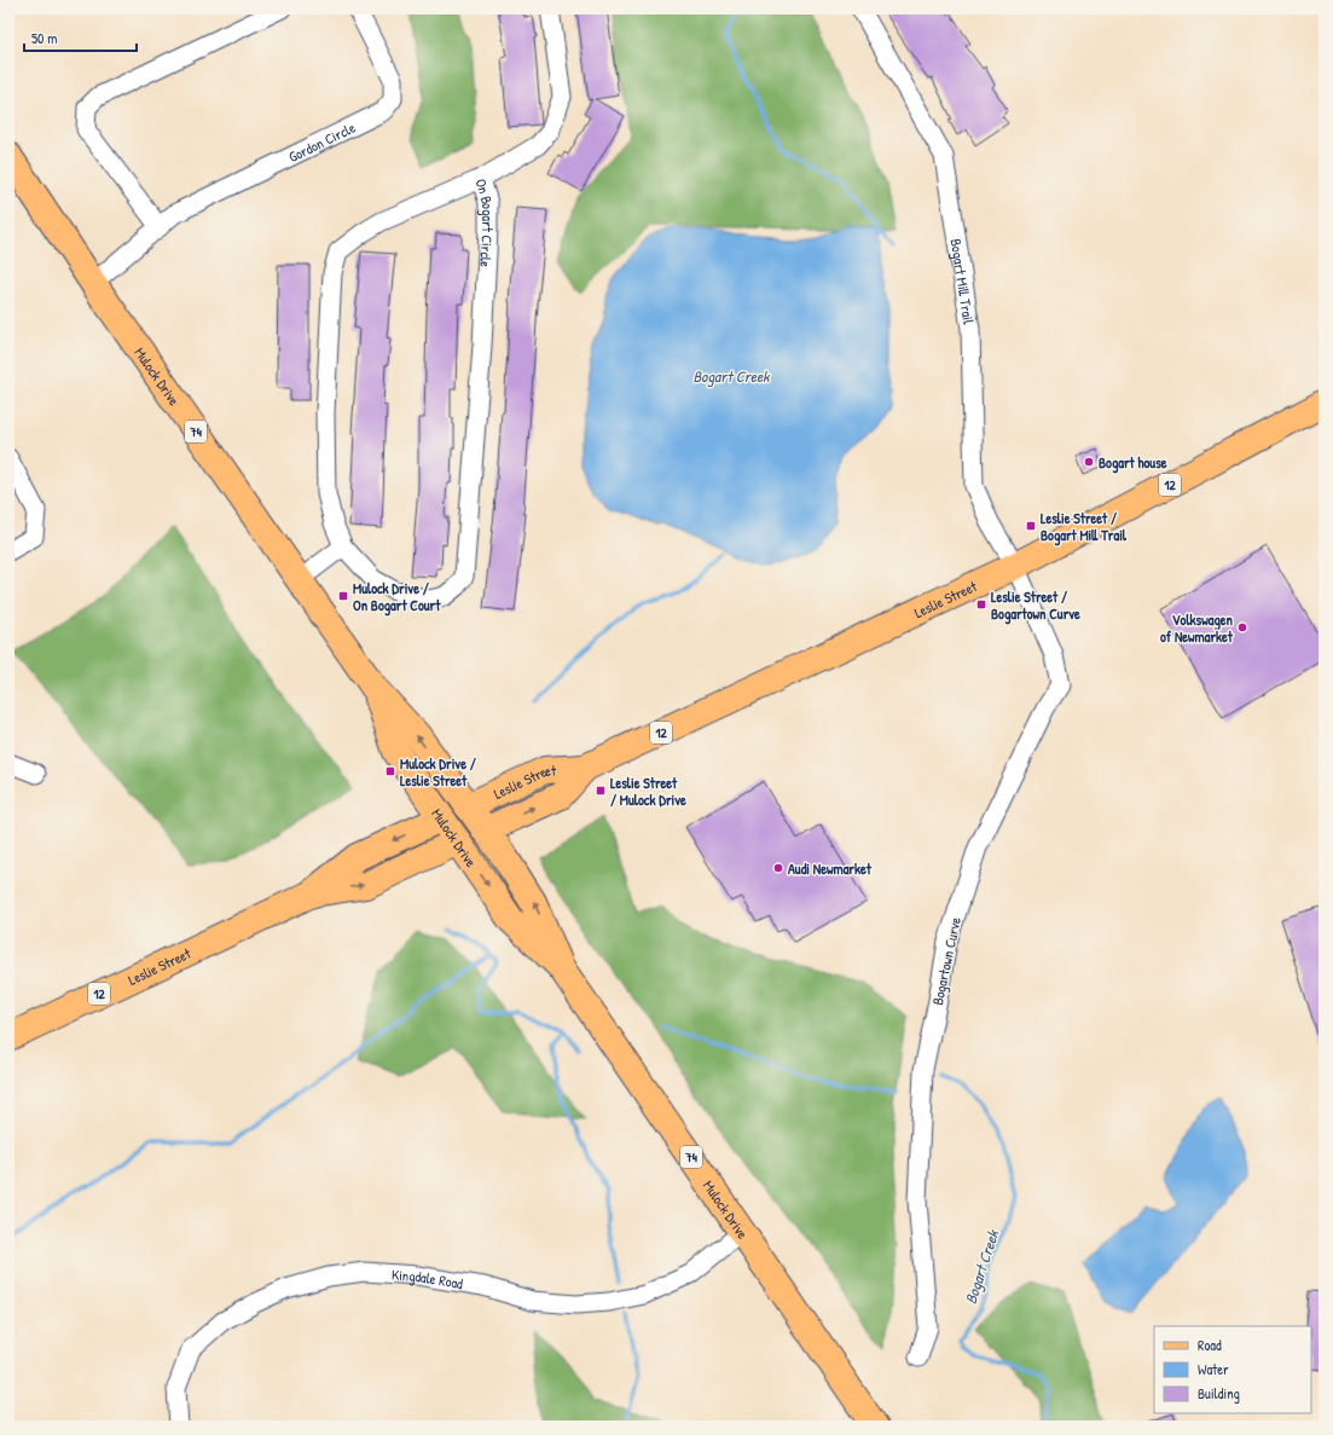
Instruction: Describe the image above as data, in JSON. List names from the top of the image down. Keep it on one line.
{"streets":{"main road":["Mulock Drive","74","12","Leslie Street"],"street":["Gordon Circle","On Bogart Circle","Bogart Mill Trail","Bogartown Curve","Kingdale Road"]},"crossings":[["Gordon Circle","Mulock Drive"],["Bogart Mill Trail","Leslie Street"],["Bogart Mill Trail","Bogartown Curve"],["Mulock Drive","Leslie Street"],["Mulock Drive","Kingdale Road"],["Leslie Street","Bogartown Curve"]],"water":["Bogart Creek"],"places":{"other":["Bogart house","Volkswagen of Newmarket","Audi Newmarket"],"transit":["Leslie Street / Bogart Mill Trail","Mulock Drive / On Bogart Court","Leslie Street / Bogartown Curve","Mulock Drive / Leslie Street","Leslie Street / Mulock Drive"]},"legend":["Road","Water","Building"],"scale_bar":"50 m"}
